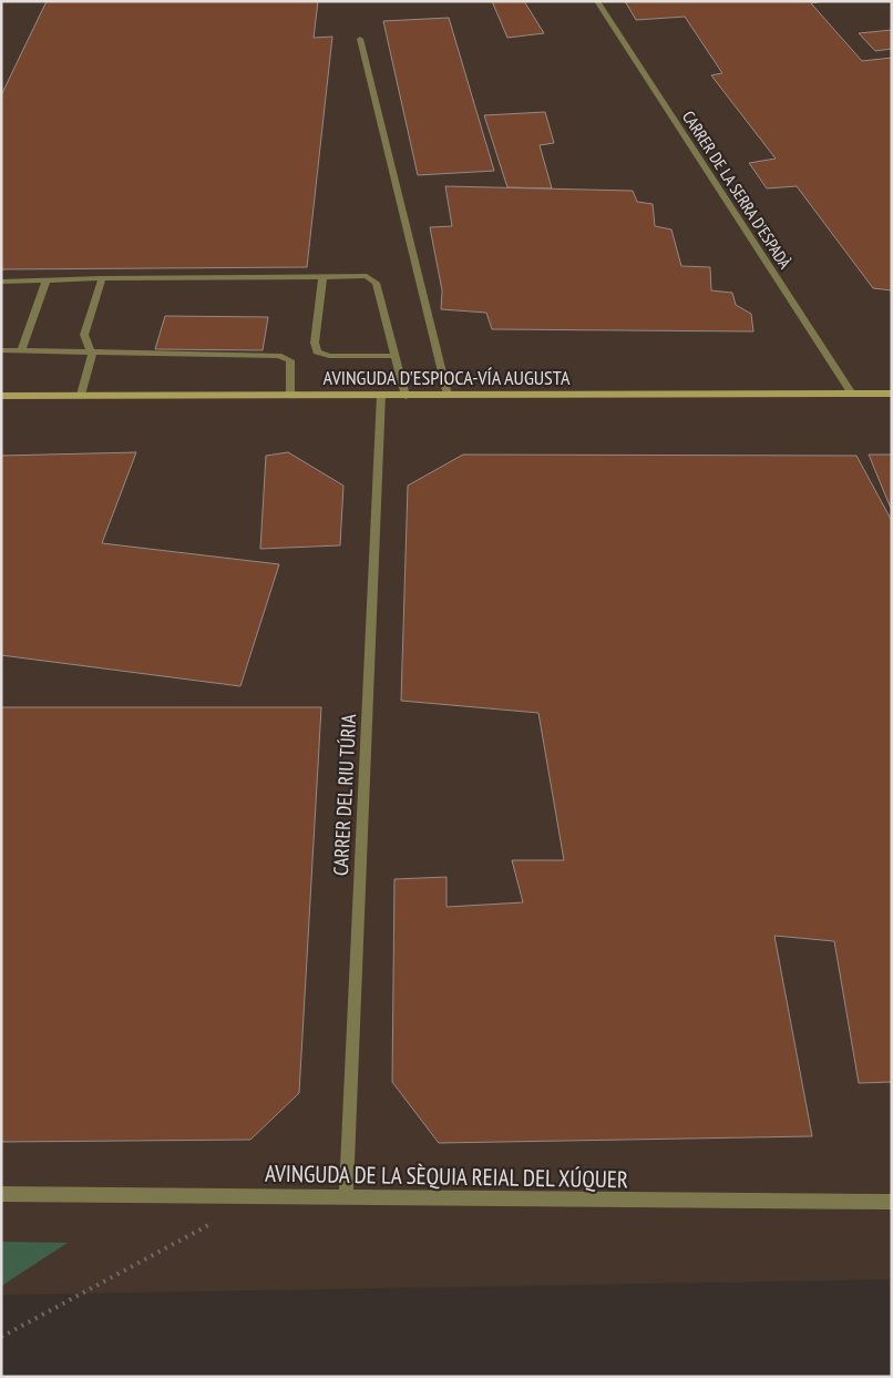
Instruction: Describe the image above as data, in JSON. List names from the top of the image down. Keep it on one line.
{"streets":{"street":["CARRER DE LA SERRA D'ESPADÀ","AVINGUDA D'ESPIOCA-VÍA AUGUSTA","CARRER DEL RIU TÚRIA","AVINGUDA DE LA SÈQUIA REIAL DEL XÚQUER"]},"crossings":[["CARRER DE LA SERRA D'ESPADÀ","AVINGUDA D'ESPIOCA-VÍA AUGUSTA"],["AVINGUDA D'ESPIOCA-VÍA AUGUSTA","CARRER DEL RIU TÚRIA"],["CARRER DEL RIU TÚRIA","AVINGUDA DE LA SÈQUIA REIAL DEL XÚQUER"]]}
